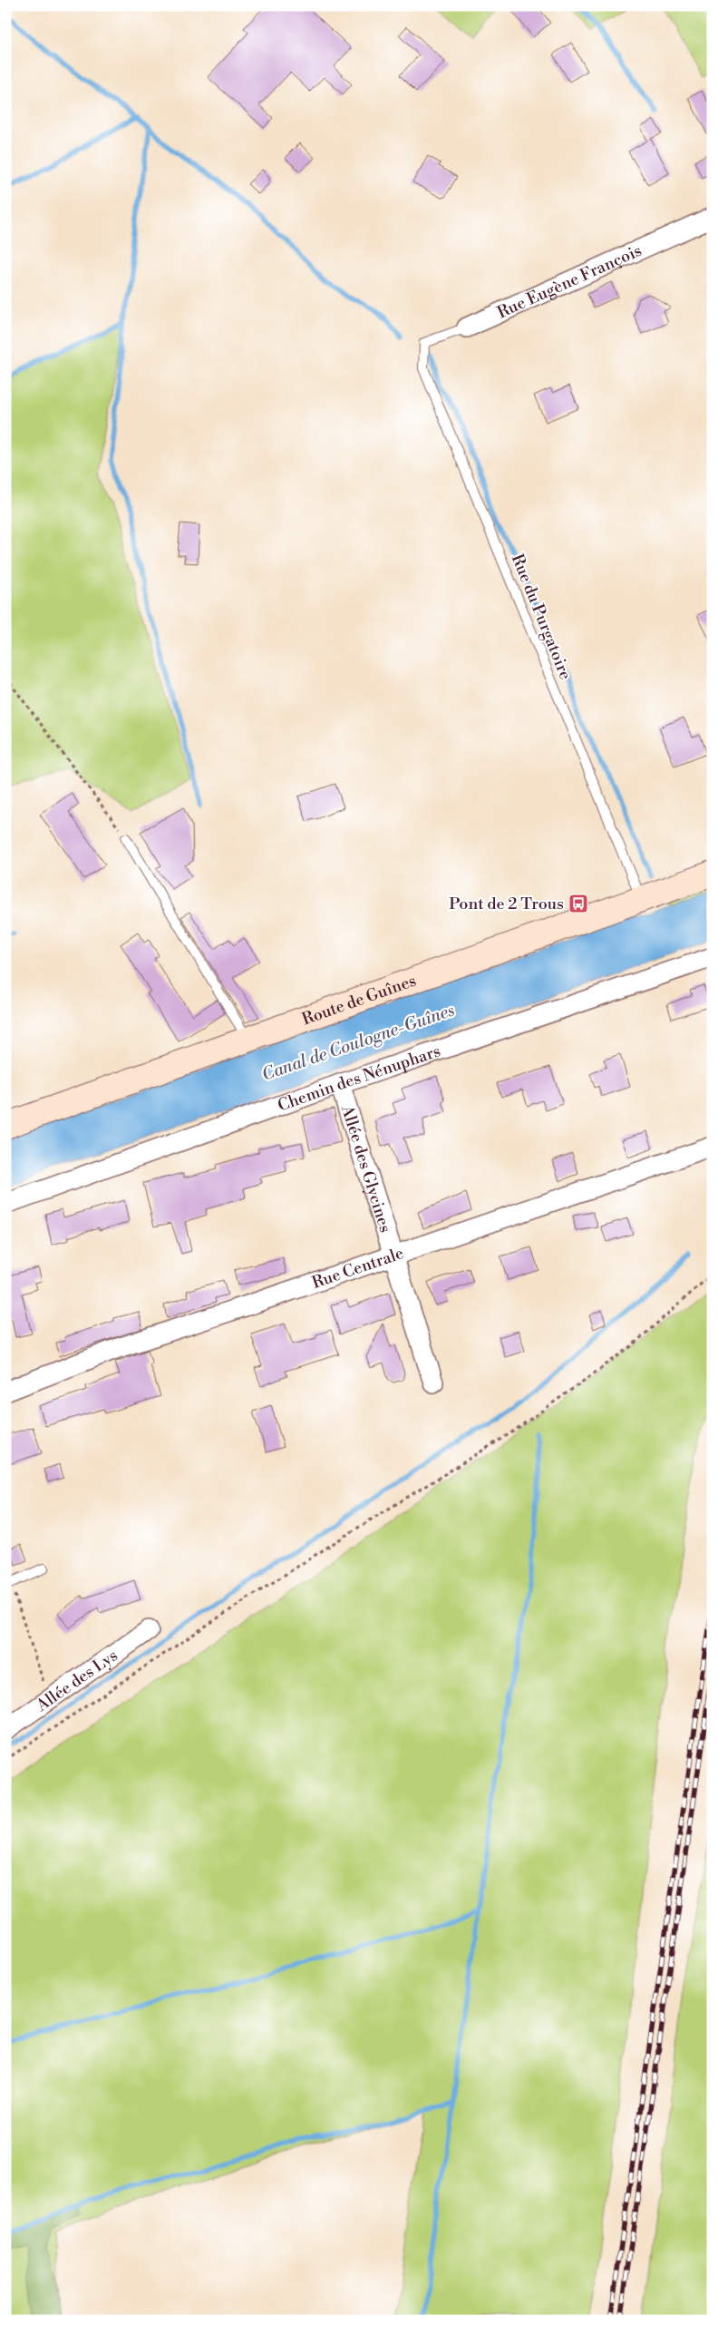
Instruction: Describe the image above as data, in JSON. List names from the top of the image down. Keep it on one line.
{"streets":{"main road":["Route de Guînes"],"street":["Rue Eugène François","Chemin des Nénuphars","Allée des Glycines","Rue Centrale","Allée des Lys"],"lane":["Rue du Purgatoire"]},"crossings":[["Rue Eugène François","Rue du Purgatoire"],["Rue du Purgatoire","Route de Guînes"],["Chemin des Nénuphars","Allée des Glycines"],["Allée des Glycines","Rue Centrale"]],"water":["Canal de Coulogne-Guînes"],"places":{"bus stop":["Pont de 2 Trous"]}}
